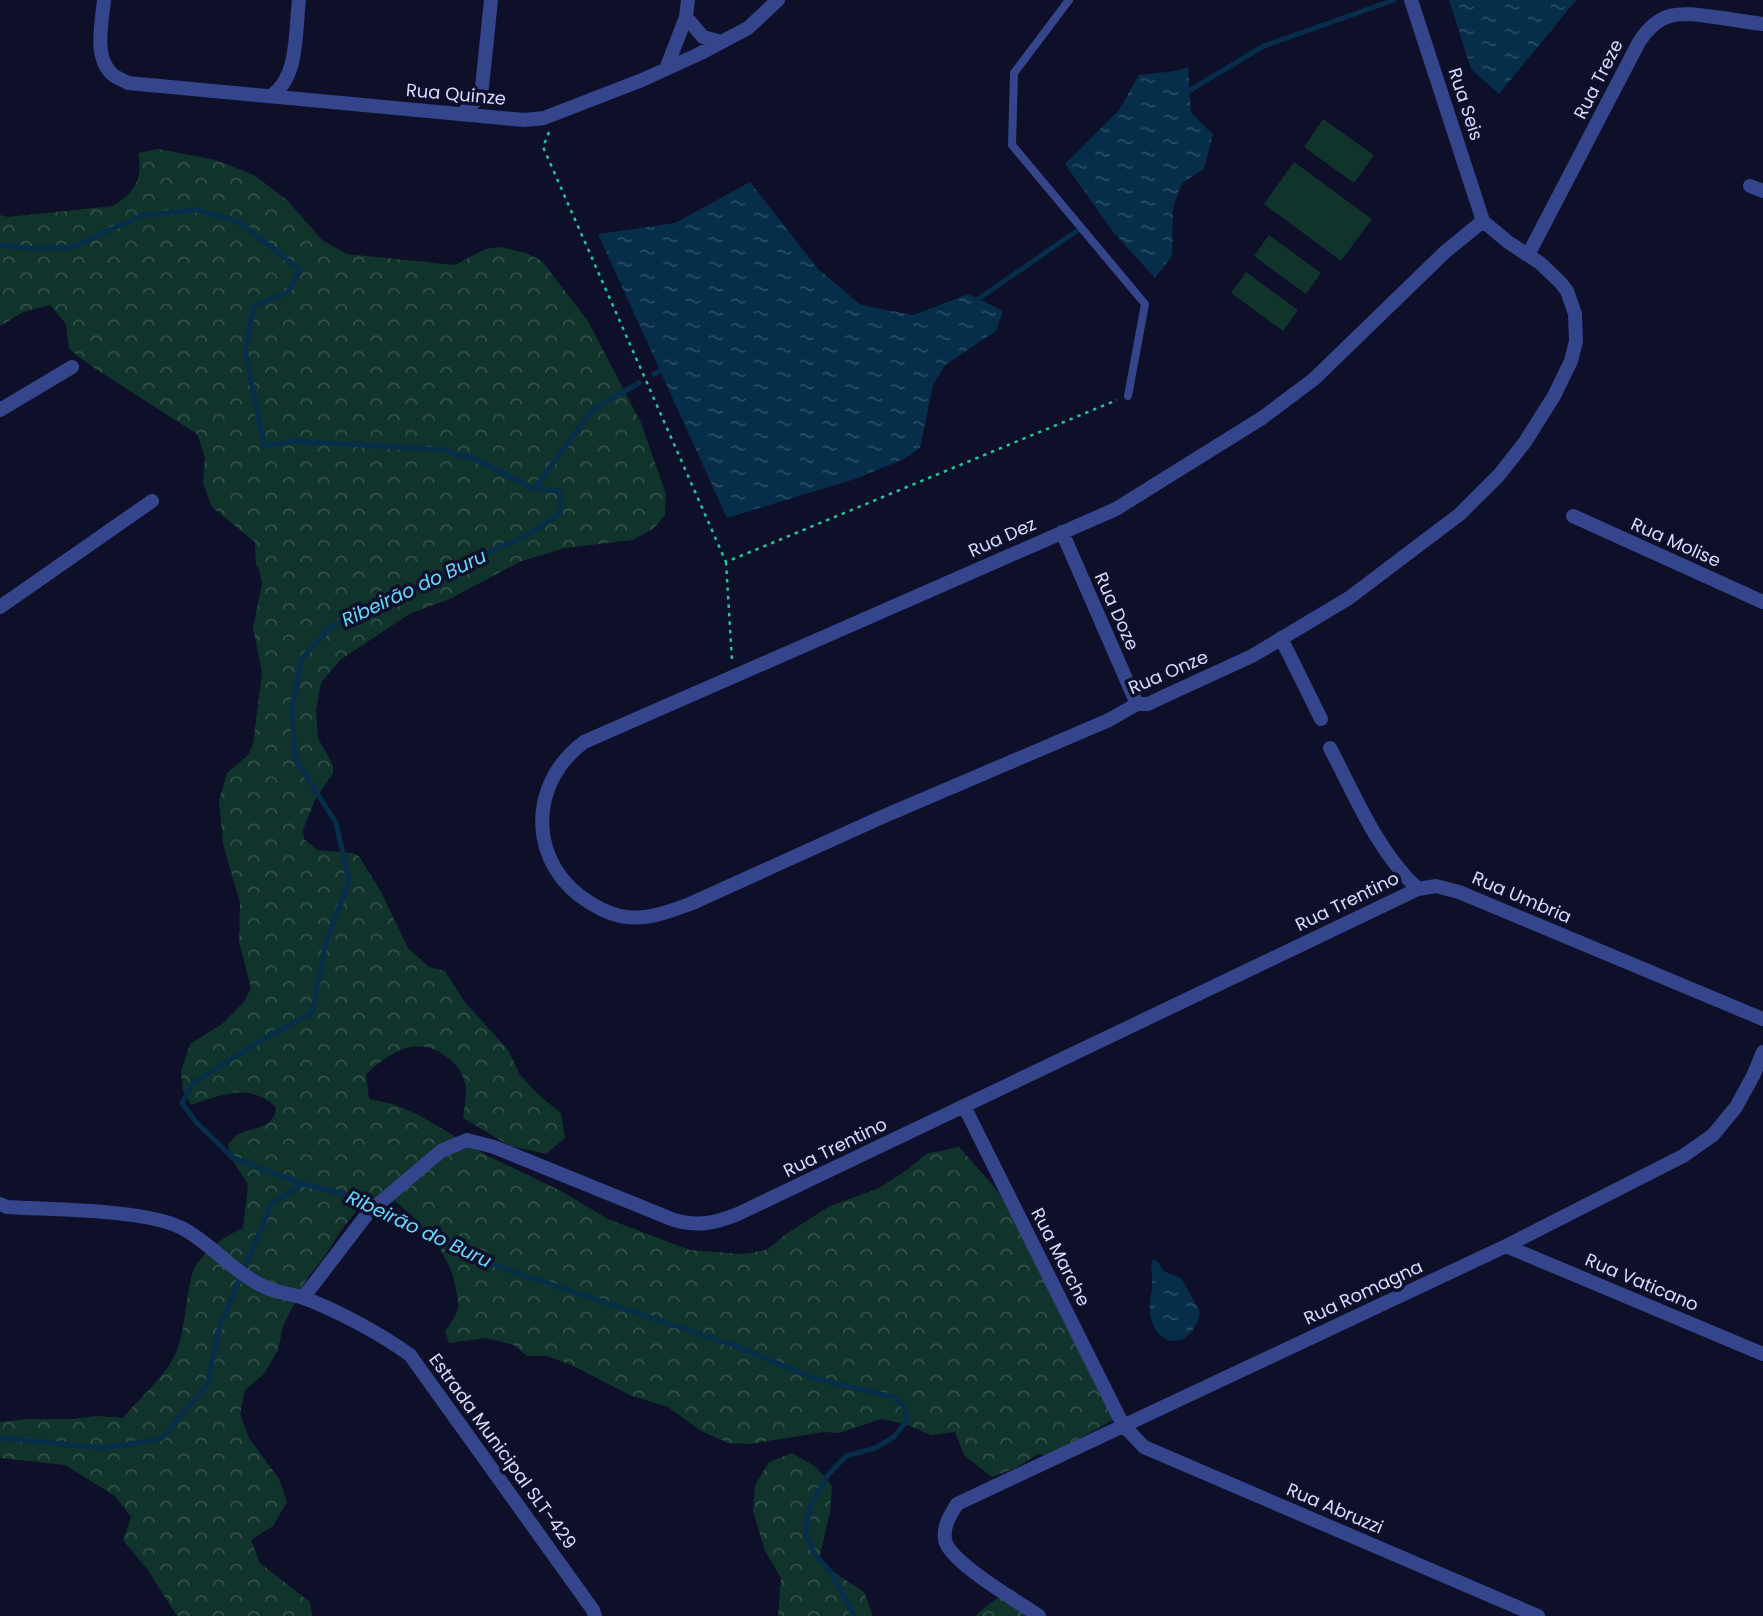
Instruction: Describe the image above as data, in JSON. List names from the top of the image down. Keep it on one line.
{"streets":{"street":["Rua Treze","Rua Quinze","Rua Seis","Rua Dez","Rua Molise","Rua Doze","Rua Onze","Rua Umbria","Rua Trentino","Rua Marche","Rua Vaticano","Rua Romagna","Estrada Municipal SLT-429","Rua Abruzzi"]},"crossings":[["Rua Treze","Rua Onze"],["Rua Seis","Rua Dez"],["Rua Seis","Rua Onze"],["Rua Dez","Rua Doze"],["Rua Dez","Rua Onze"],["Rua Doze","Rua Onze"],["Rua Umbria","Rua Trentino"],["Rua Trentino","Rua Marche"],["Rua Trentino","Estrada Municipal SLT-429"],["Rua Marche","Rua Romagna"],["Rua Marche","Rua Abruzzi"],["Rua Vaticano","Rua Romagna"],["Rua Romagna","Rua Abruzzi"]],"water":["Ribeirão do Buru"]}
